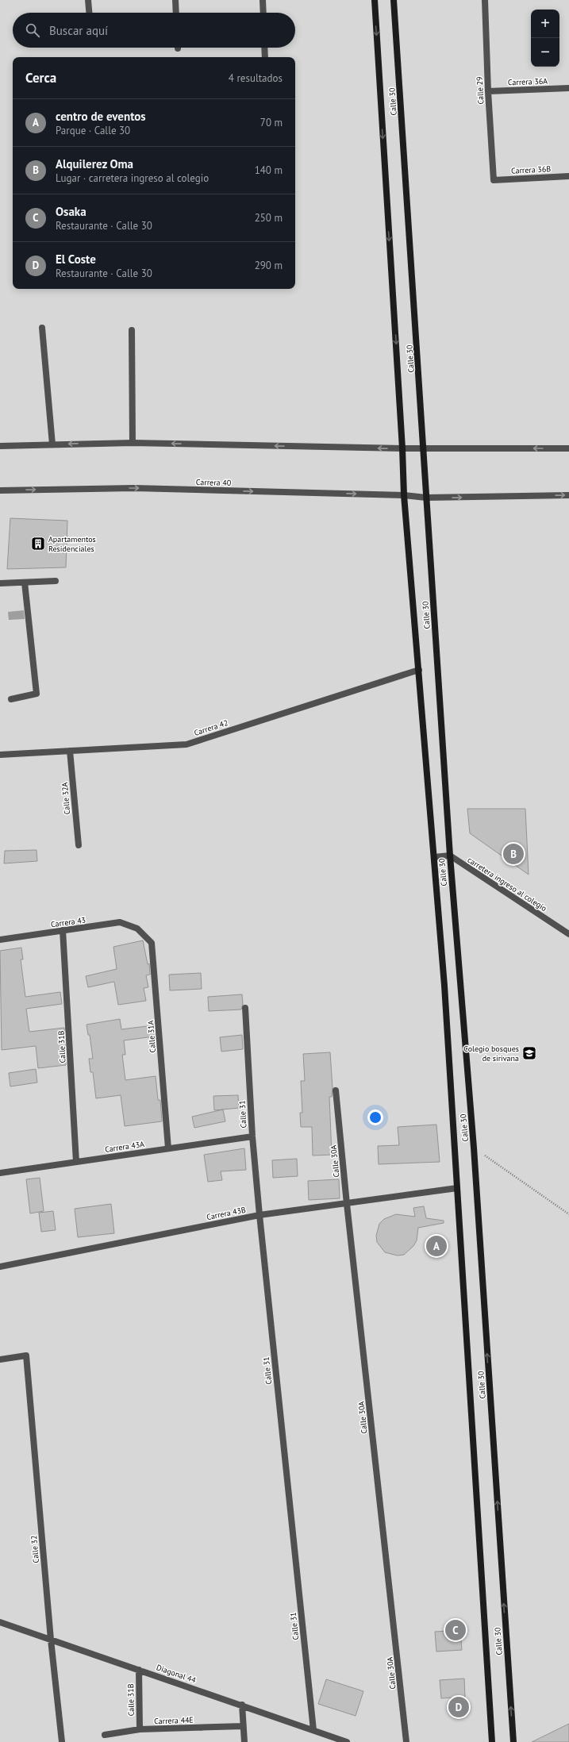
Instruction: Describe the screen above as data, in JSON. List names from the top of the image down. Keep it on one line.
{"streets":{"main road":["Calle 30"],"street":["Carrera 36A","Calle 29","Carrera 36B","Carrera 40","Carrera 42","Calle 32A","carretera ingreso al colegio","Carrera 43","Calle 31A","Calle 31B","Calle 31","Carrera 43A","Calle 30A","Carrera 43B","Calle 32","Diagonal 44","Carrera 44E"]},"crossings":[["Carrera 36A","Calle 29"],["Calle 29","Carrera 36B"],["Calle 30","Carrera 40"],["Calle 30","Carrera 42"],["Calle 30","carretera ingreso al colegio"],["Calle 30","Carrera 43B"],["Carrera 42","Calle 32A"],["Carrera 43","Calle 31A"],["Carrera 43","Calle 31B"],["Calle 31A","Carrera 43A"],["Calle 31B","Carrera 43A"],["Calle 31B","Diagonal 44"],["Calle 31B","Carrera 44E"],["Calle 31","Carrera 43A"],["Calle 31","Carrera 43B"],["Calle 31","Diagonal 44"],["Calle 30A","Carrera 43B"],["Calle 32","Diagonal 44"]],"places":{"building":["Apartamentos Residenciales"],"school or university":["Colegio bosques de sirivana"]},"page":{"map_buttons":["+","−"],"search":"Buscar aquí","heading":["Cerca","4 resultados"],"list":[{"mark":"A","name":"centro de eventos","note":"Parque · Calle 30","value":"70 m"},{"mark":"B","name":"Alquilerez Oma","note":"Lugar · carretera ingreso al colegio","value":"140 m"},{"mark":"C","name":"Osaka","note":"Restaurante · Calle 30","value":"250 m"},{"mark":"D","name":"El Coste","note":"Restaurante · Calle 30","value":"290 m"}],"pins":["B","A","C","D"]}}
